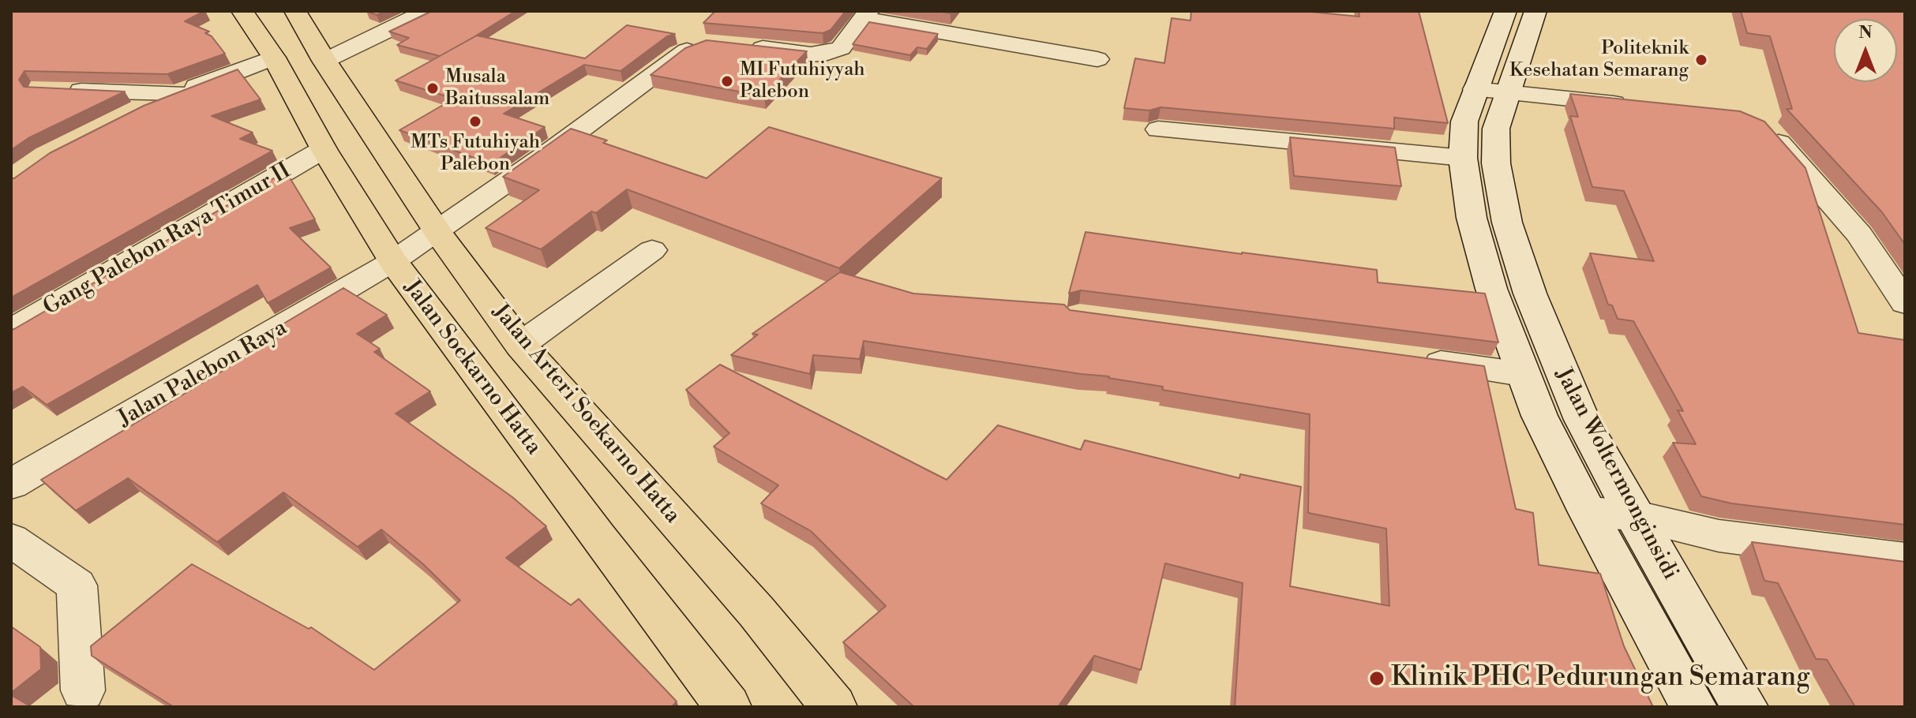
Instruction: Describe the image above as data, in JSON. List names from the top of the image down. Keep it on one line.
{"streets":{"main road":["Jalan Soekarno Hatta","Jalan Arteri Soekarno Hatta","Jalan Woltermonginsidi"],"street":["Gang Palebon Raya Timur II","Jalan Palebon Raya"]},"crossings":[["Gang Palebon Raya Timur II","Jalan Soekarno Hatta"],["Jalan Soekarno Hatta","Jalan Palebon Raya"],["Jalan Palebon Raya","Jalan Arteri Soekarno Hatta"]],"places":["Politeknik Kesehatan Semarang","MI Futuhiyyah Palebon","Musala Baitussalam","MTs Futuhiyah Palebon","Klinik PHC Pedurungan Semarang"],"north":"top"}
